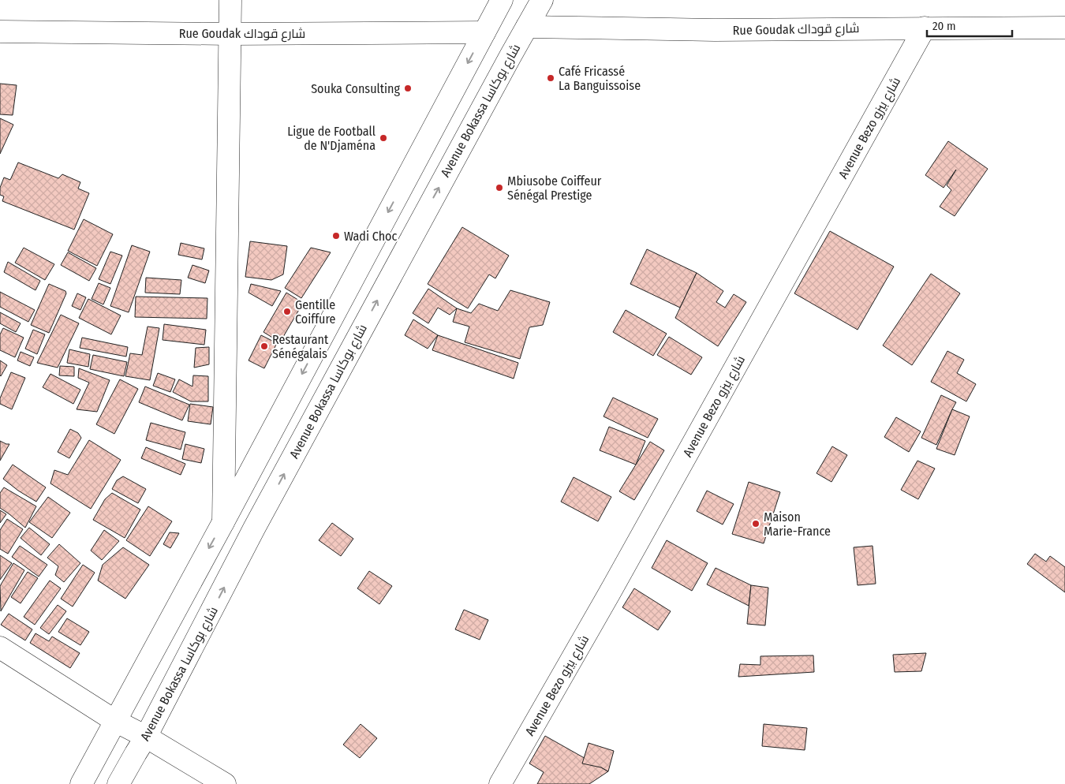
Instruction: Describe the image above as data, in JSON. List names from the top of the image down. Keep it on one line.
{"streets":{"street":["Rue Goudak شارع قوداك","Avenue Bokassa شارع بوكاسا","Avenue Bezo شارع بيزو"]},"crossings":[["Rue Goudak شارع قوداك","Avenue Bokassa شارع بوكاسا"],["Rue Goudak شارع قوداك","Avenue Bezo شارع بيزو"]],"places":["Café Fricassé La Banguissoise","Souka Consulting","Ligue de Football de N'Djaména","Mbiusobe Coiffeur Sénégal Prestige","Wadi Choc","Gentille Coiffure","Restaurant Sénégalais","Maison Marie-France"],"scale_bar":"20 m"}
